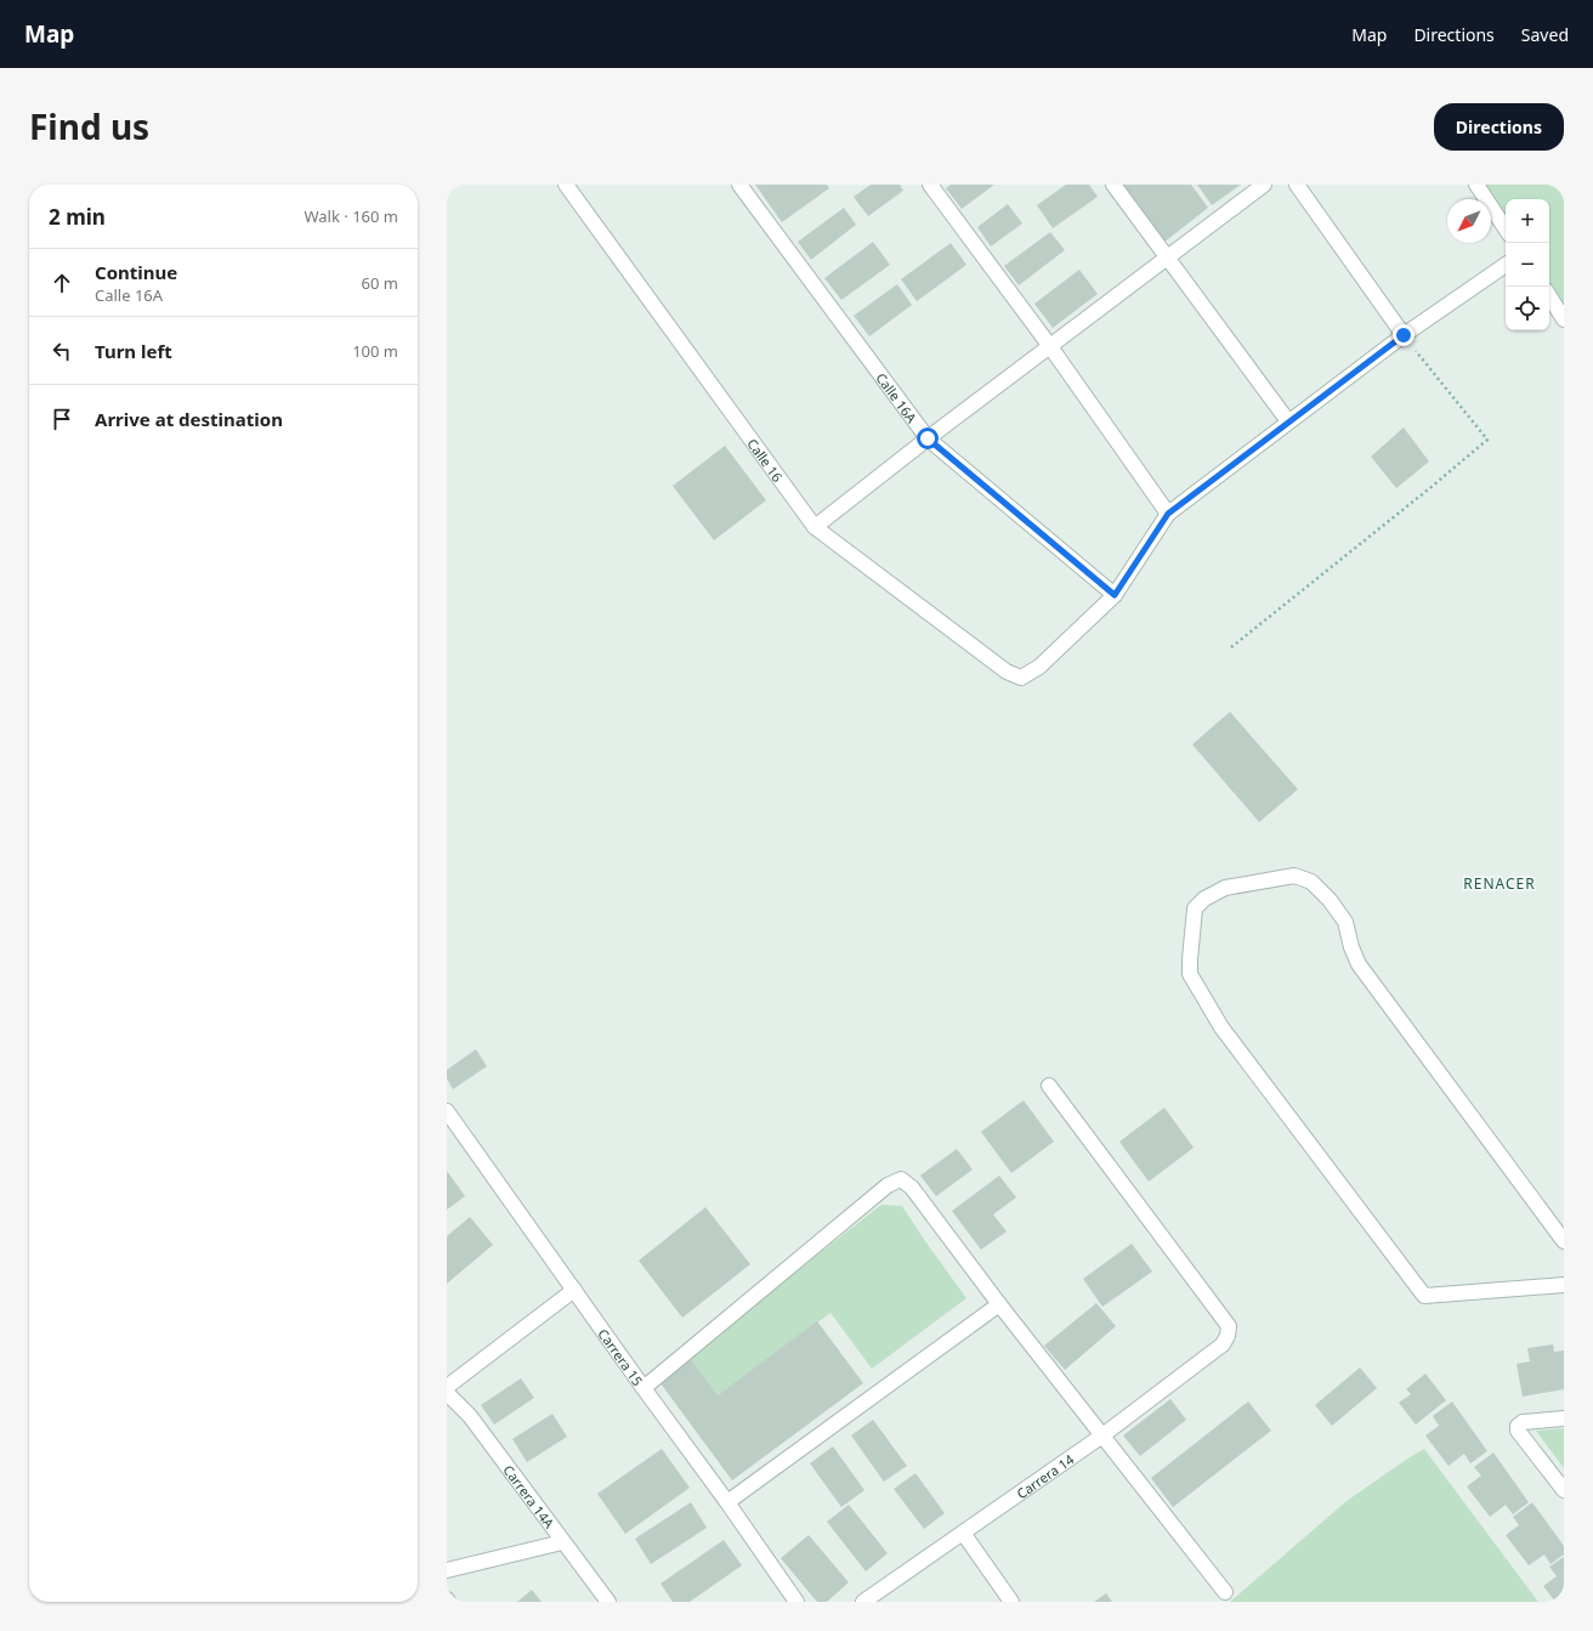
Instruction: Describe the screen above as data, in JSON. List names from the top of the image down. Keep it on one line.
{"streets":{"street":["Calle 16A","Calle 16","Carrera 15","Carrera 14","Carrera 14A"]},"crossings":[["Calle 16A","Calle 16"]],"districts":["RENACER"],"north":"bottom left","page":{"header":"Map","nav":["Map","Directions","Saved"],"title":"Find us","buttons":"Directions","heading":["2 min","Walk · 160 m"],"map_buttons":["+","−"],"list":[["Continue","Calle 16A","60 m"],["Turn left","100 m"],"Arrive at destination"]}}
